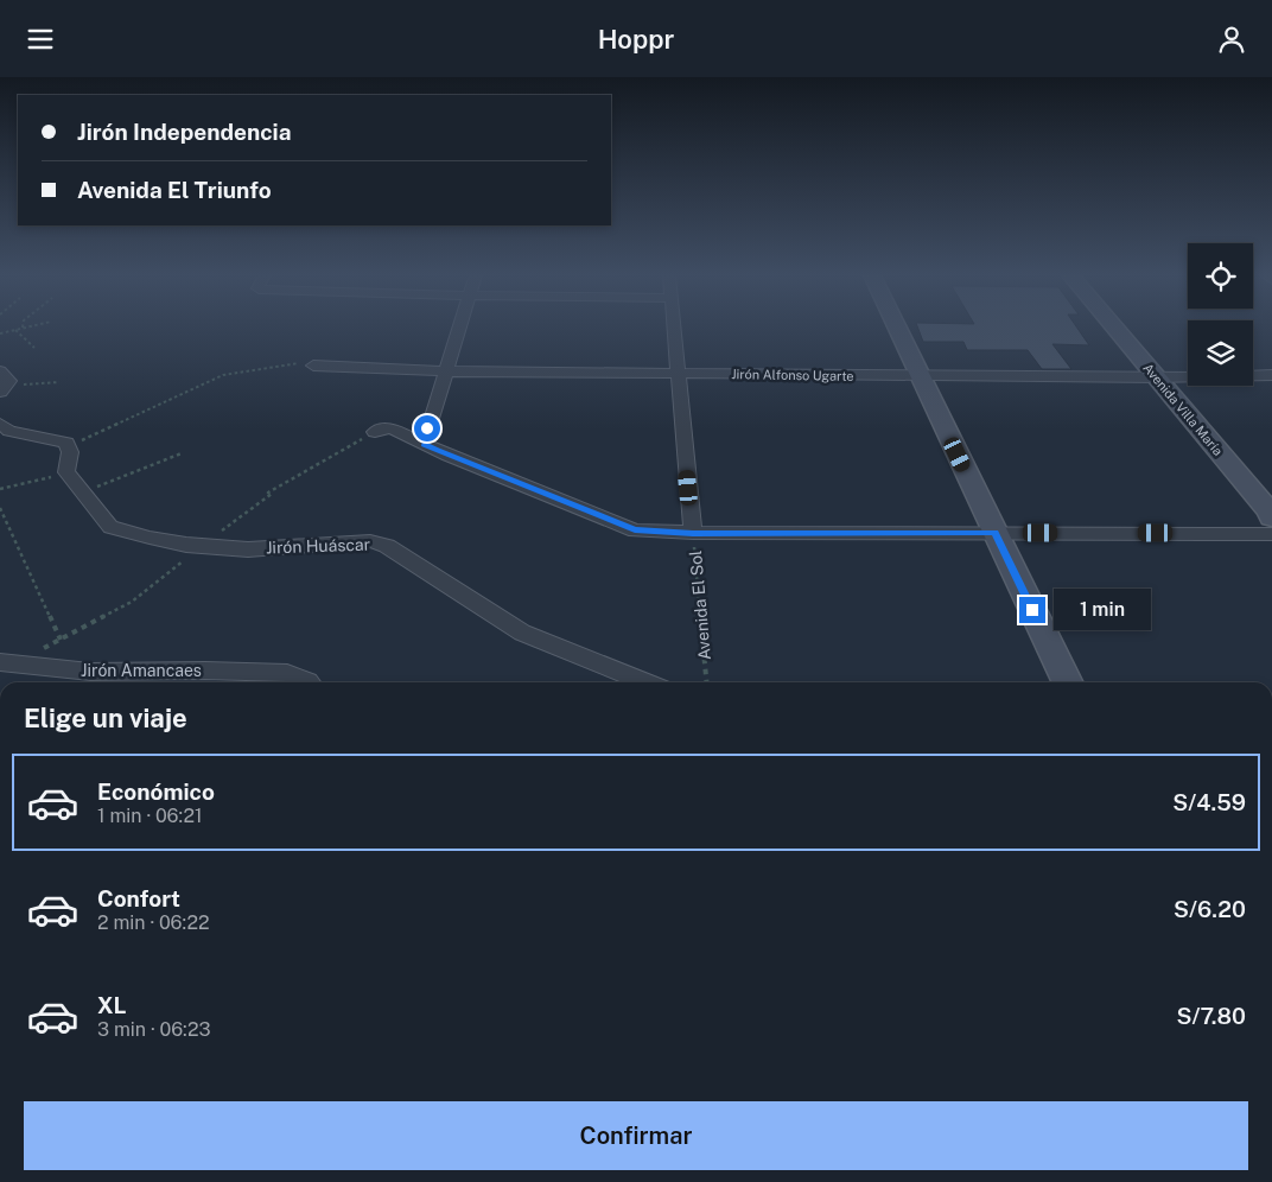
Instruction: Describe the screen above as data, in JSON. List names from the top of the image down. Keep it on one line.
{"streets":{"street":["Jirón Alfonso Ugarte","Avenida Villa María","Jirón Huáscar","Avenida El Sol","Jirón Amancaes"]},"crossings":[["Jirón Alfonso Ugarte","Avenida Villa María"],["Jirón Alfonso Ugarte","Avenida El Sol"]],"page":{"header":"Hoppr","banner":["Jirón Independencia","Avenida El Triunfo"],"bubble":"1 min","heading":"Elige un viaje","list":[{"name":"Económico","note":"1 min · 06:21","value":"S/4.59"},{"name":"Confort","note":"2 min · 06:22","value":"S/6.20"},{"name":"XL","note":"3 min · 06:23","value":"S/7.80"}],"buttons":"Confirmar"}}
